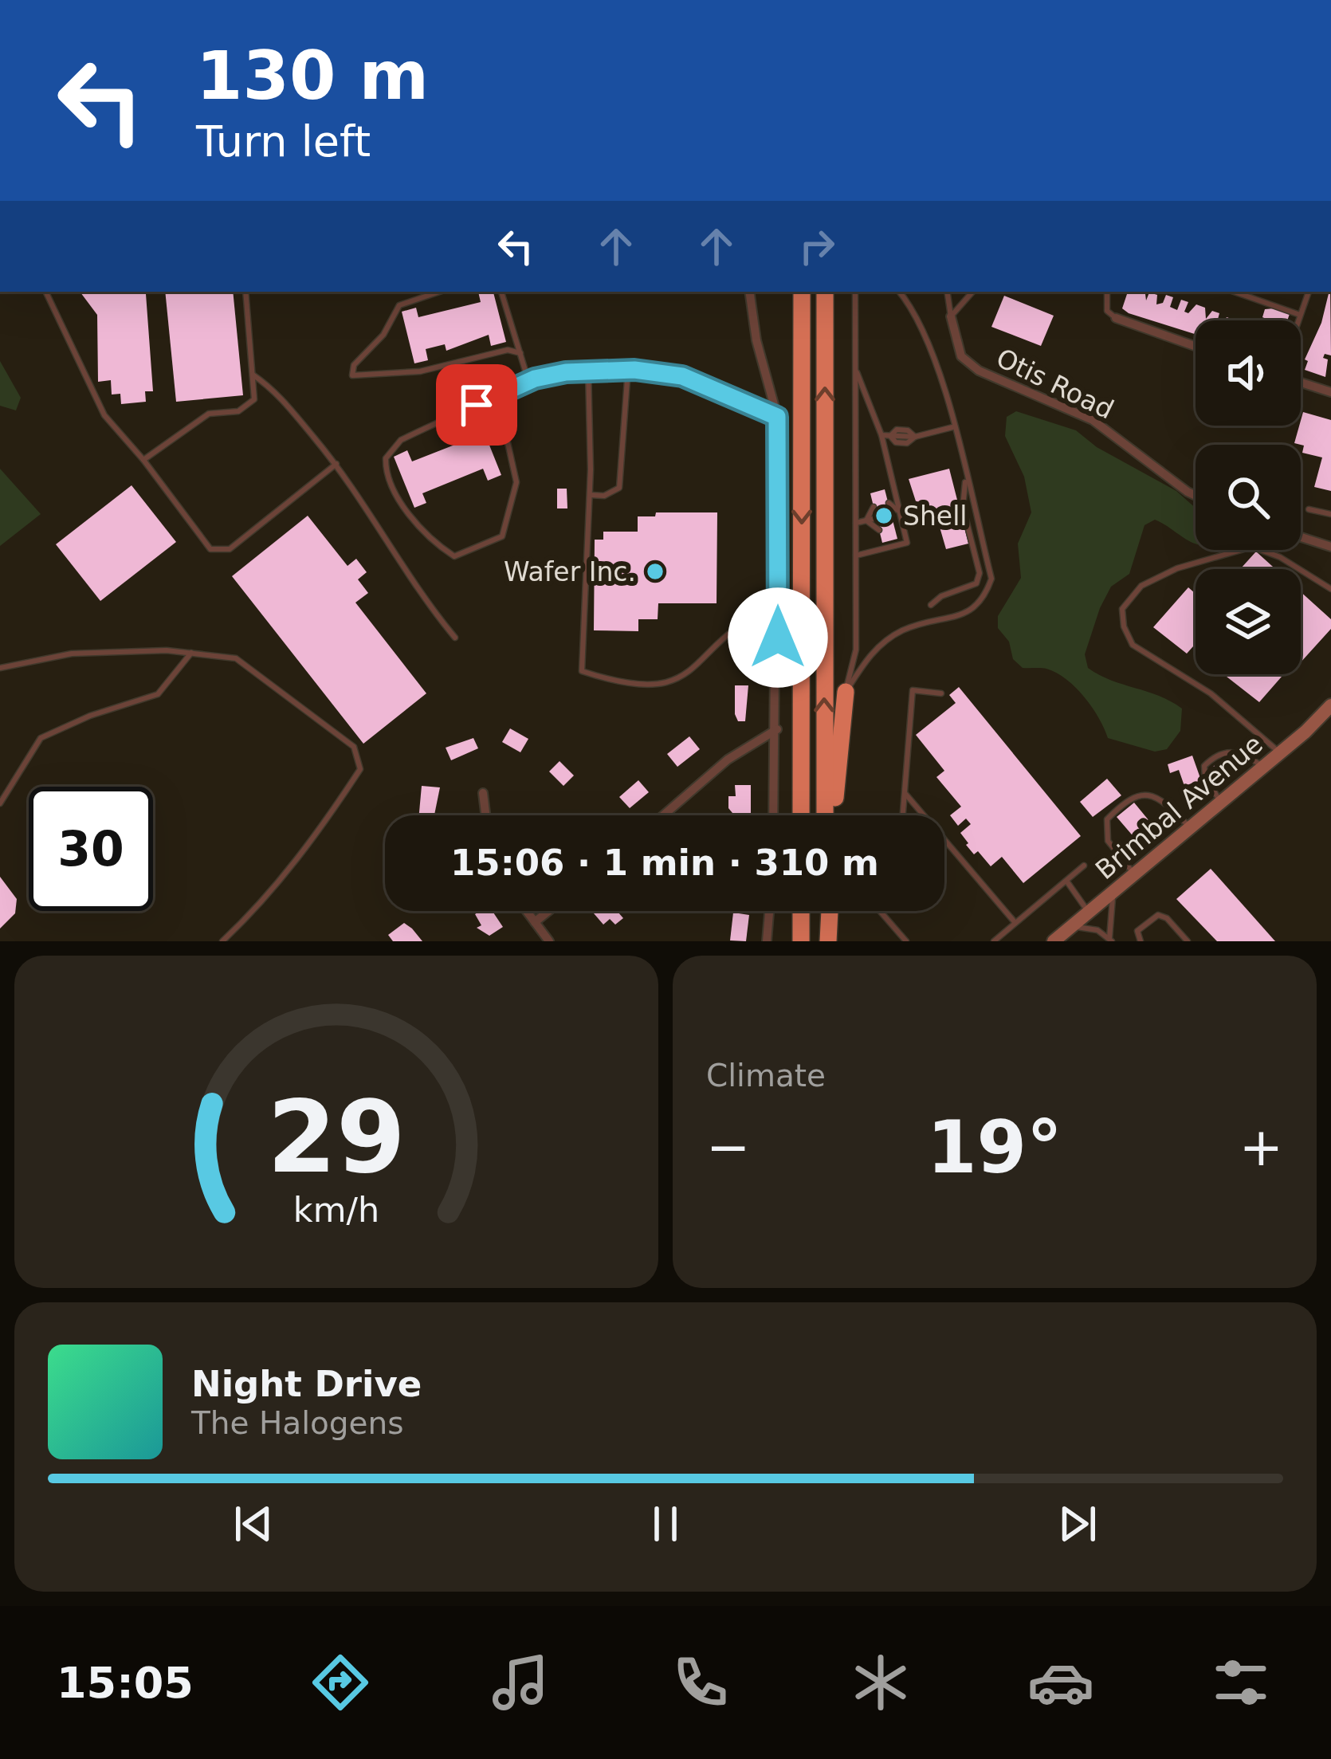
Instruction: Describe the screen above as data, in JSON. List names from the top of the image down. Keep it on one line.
{"streets":{"main road":["Brimbal Avenue"],"street":["Otis Road"]},"places":["Shell","Wafer Inc."],"page":{"turn":["130 m","Turn left"],"limit":"30","trip":"15:06 · 1 min · 310 m","tile":"Climate","heat":["−","19°","+"],"song":["Night Drive","The Halogens"],"tabs":"15:05","gauge":["29","km/h"]}}
